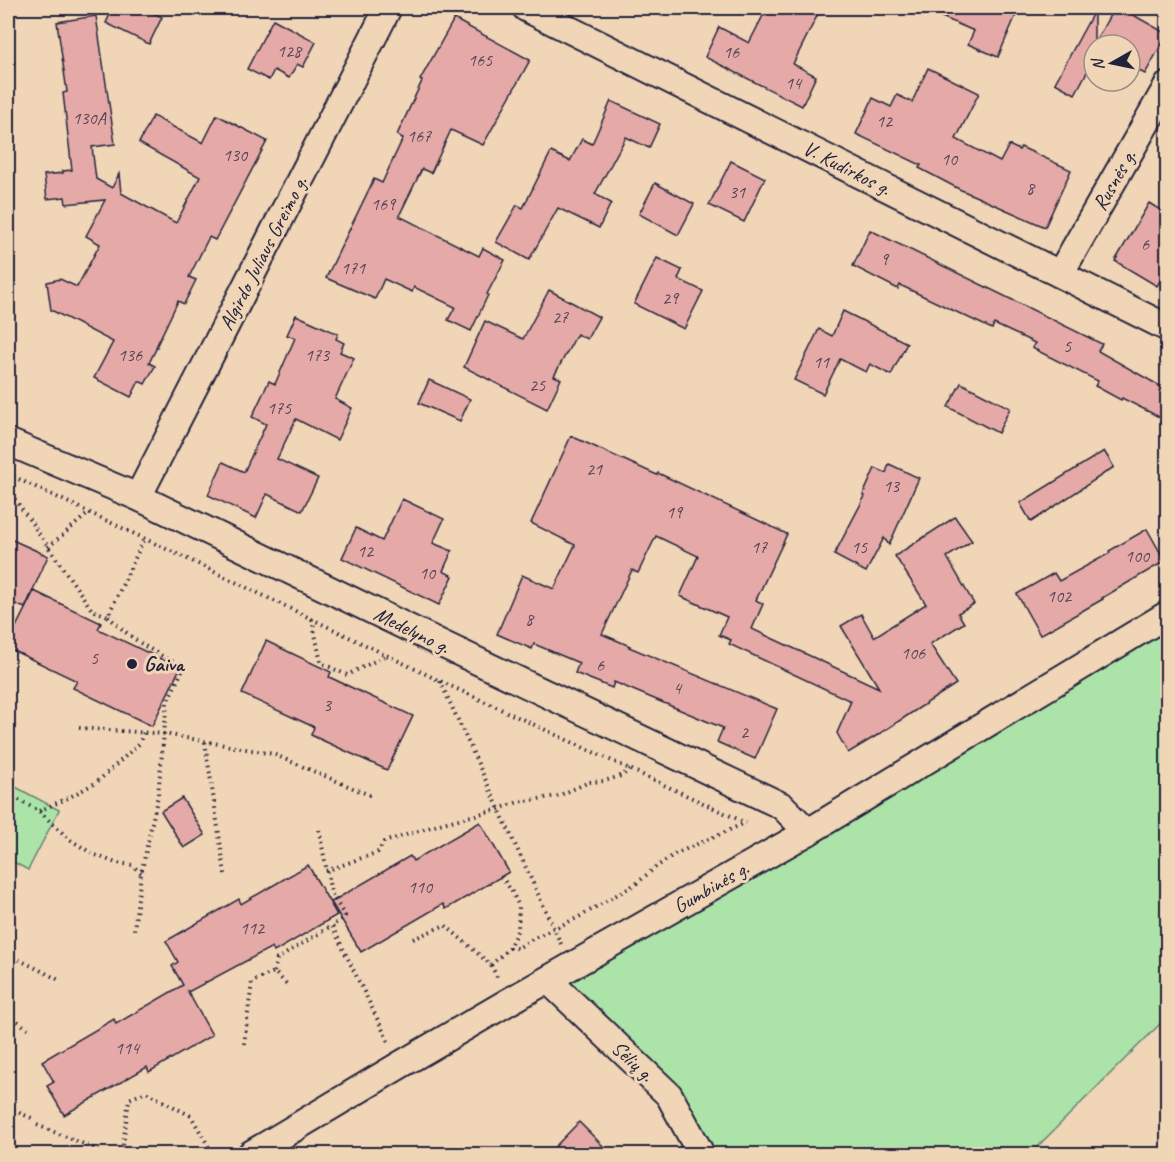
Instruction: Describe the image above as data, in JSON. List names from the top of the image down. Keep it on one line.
{"streets":{"street":["V. Kudirkos g.","Rusnės g.","Algirdo Juliaus Greimo g.","Medelyno g.","Gumbinės g.","Sėlių g."]},"crossings":[["V. Kudirkos g.","Rusnės g."],["Algirdo Juliaus Greimo g.","Medelyno g."],["Medelyno g.","Gumbinės g."],["Gumbinės g.","Sėlių g."]],"places":["Gaiva"],"house_numbers":["128","16","165","14","130A","12","167","130","10","8","31","169","6","9","171","29","27","5","136","173","11","25","175","21","13","19","17","15","12","100","10","102","8","106","5","6","4","3","2","110","112","114"],"north":"left"}
